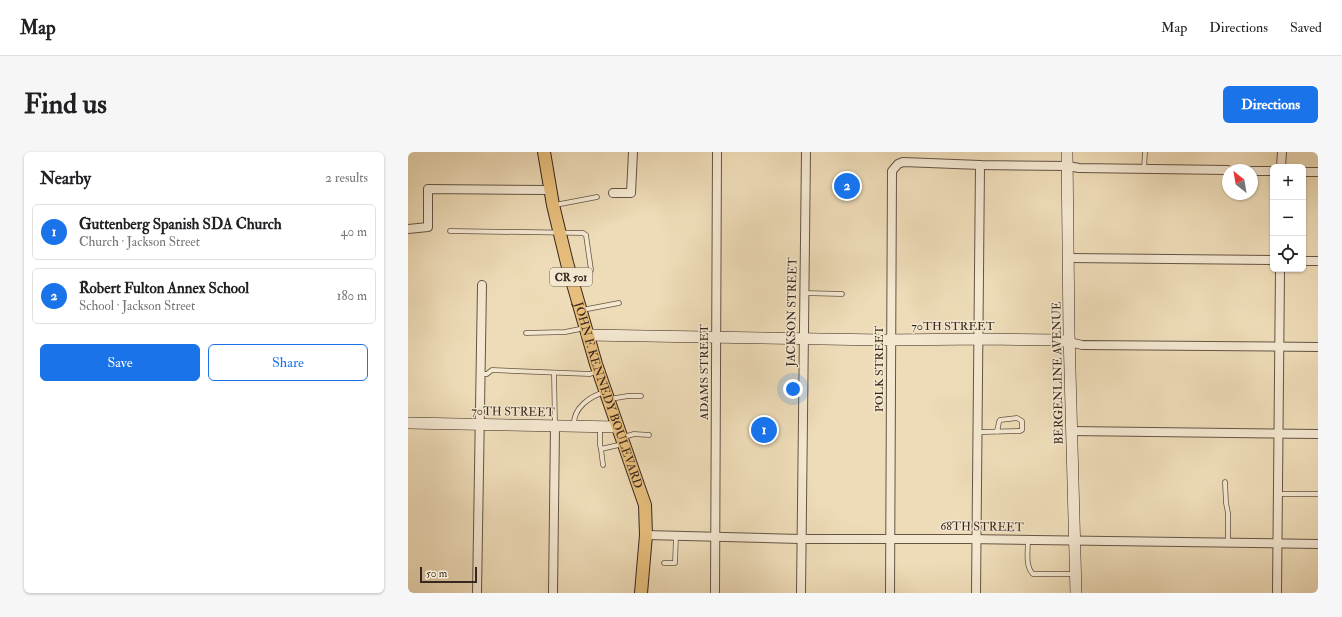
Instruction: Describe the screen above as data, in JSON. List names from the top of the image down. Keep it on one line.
{"streets":{"main road":["CR 501","JOHN F. KENNEDY BOULEVARD"],"street":["JACKSON STREET","70TH STREET","POLK STREET","ADAMS STREET","BERGENLINE AVENUE","68TH STREET"]},"crossings":[["JACKSON STREET","70TH STREET"],["JACKSON STREET","68TH STREET"],["70TH STREET","POLK STREET"],["70TH STREET","ADAMS STREET"],["70TH STREET","BERGENLINE AVENUE"],["70TH STREET","JOHN F. KENNEDY BOULEVARD"],["POLK STREET","68TH STREET"],["ADAMS STREET","68TH STREET"],["BERGENLINE AVENUE","68TH STREET"],["JOHN F. KENNEDY BOULEVARD","68TH STREET"]],"scale_bar":"50 m","north":"top left","page":{"header":"Map","nav":["Map","Directions","Saved"],"buttons":["Directions",["Save","Share"]],"title":"Find us","heading":["Nearby","2 results"],"map_buttons":["+","−"],"pins":["2","1"],"list":[{"mark":"1","name":"Guttenberg Spanish SDA Church","note":"Church · Jackson Street","value":"40 m"},{"mark":"2","name":"Robert Fulton Annex School","note":"School · Jackson Street","value":"180 m"}],"scale":"50 m"}}
